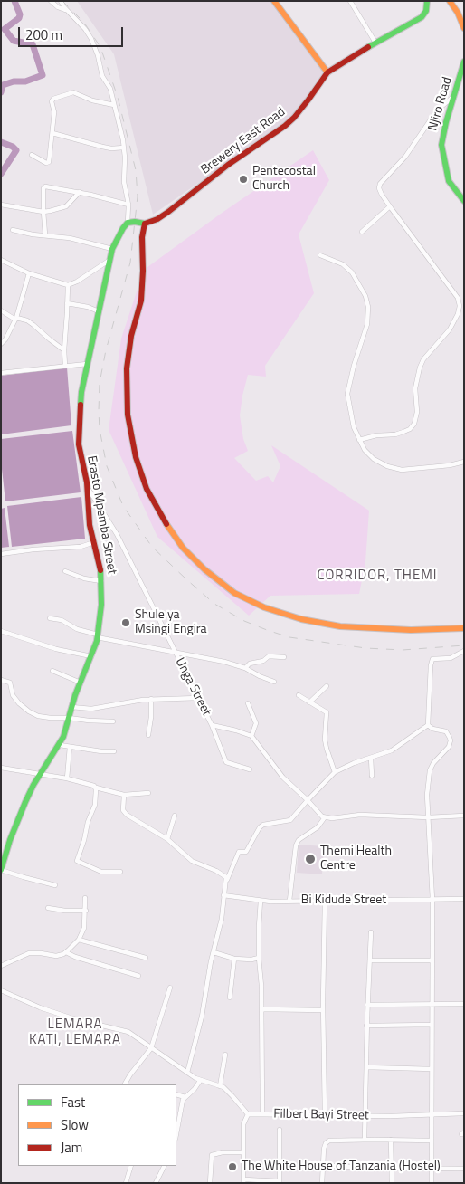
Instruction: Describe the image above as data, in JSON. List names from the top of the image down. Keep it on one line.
{"streets":{"street":["Njiro Road","Brewery East Road","Erasto Mpemba Street","Unga Street","Bi Kidude Street","Filbert Bayi Street"]},"crossings":[["Erasto Mpemba Street","Unga Street"]],"districts":["CORRIDOR, THEMI","LEMARA KATI, LEMARA"],"places":["Pentecostal Church","Shule ya Msingi Engira","Themi Health Centre","The White House of Tanzania (Hostel)"],"legend":["Fast","Slow","Jam"],"scale_bar":"200 m"}
